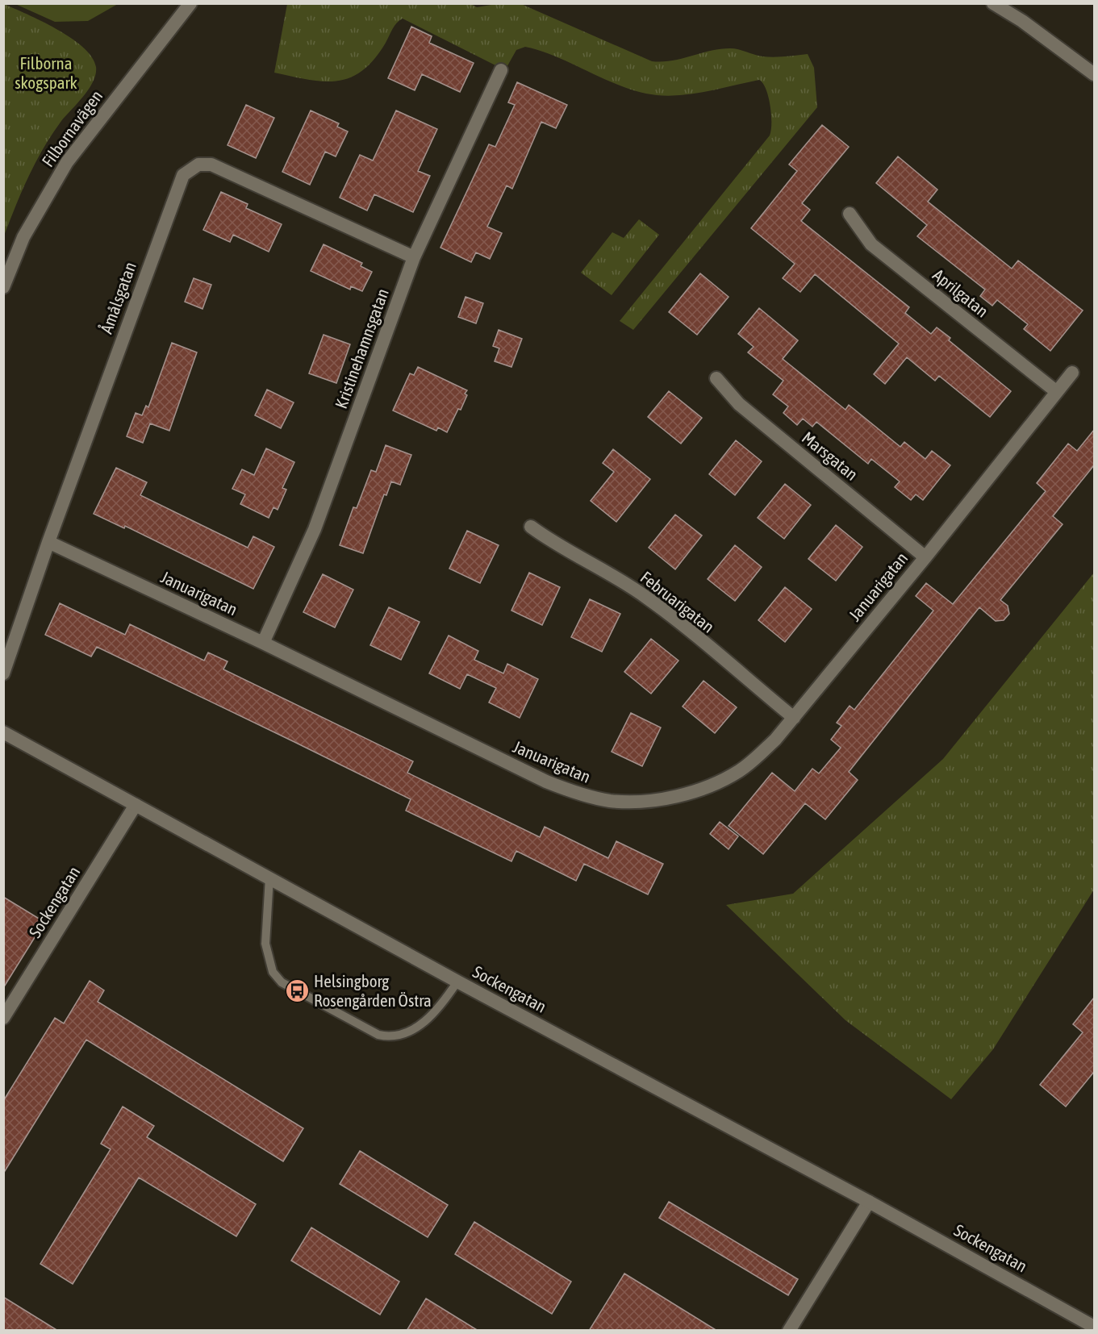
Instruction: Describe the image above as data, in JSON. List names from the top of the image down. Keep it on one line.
{"streets":{"street":["Filbornavägen","Aprilgatan","Åmålsgatan","Kristinehamnsgatan","Marsgatan","Januarigatan","Februarigatan","Sockengatan"]},"crossings":[["Aprilgatan","Januarigatan"],["Åmålsgatan","Kristinehamnsgatan"],["Åmålsgatan","Januarigatan"],["Kristinehamnsgatan","Januarigatan"],["Marsgatan","Januarigatan"],["Januarigatan","Februarigatan"]],"parks":["Filborna skogspark"],"places":{"bus stop":["Helsingborg Rosengården Östra"]}}
